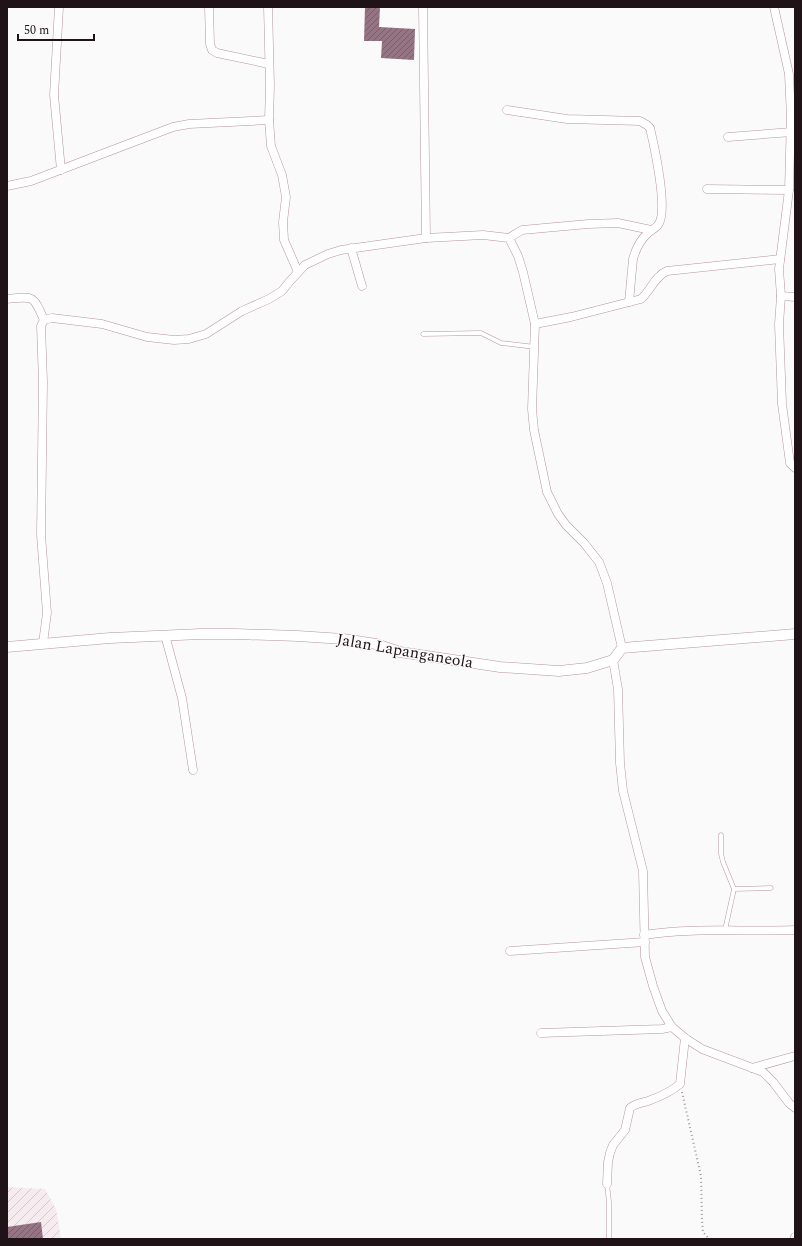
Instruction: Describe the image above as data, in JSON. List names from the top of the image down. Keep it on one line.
{"streets":{"street":["Jalan Lapanganeola"]},"scale_bar":"50 m"}
